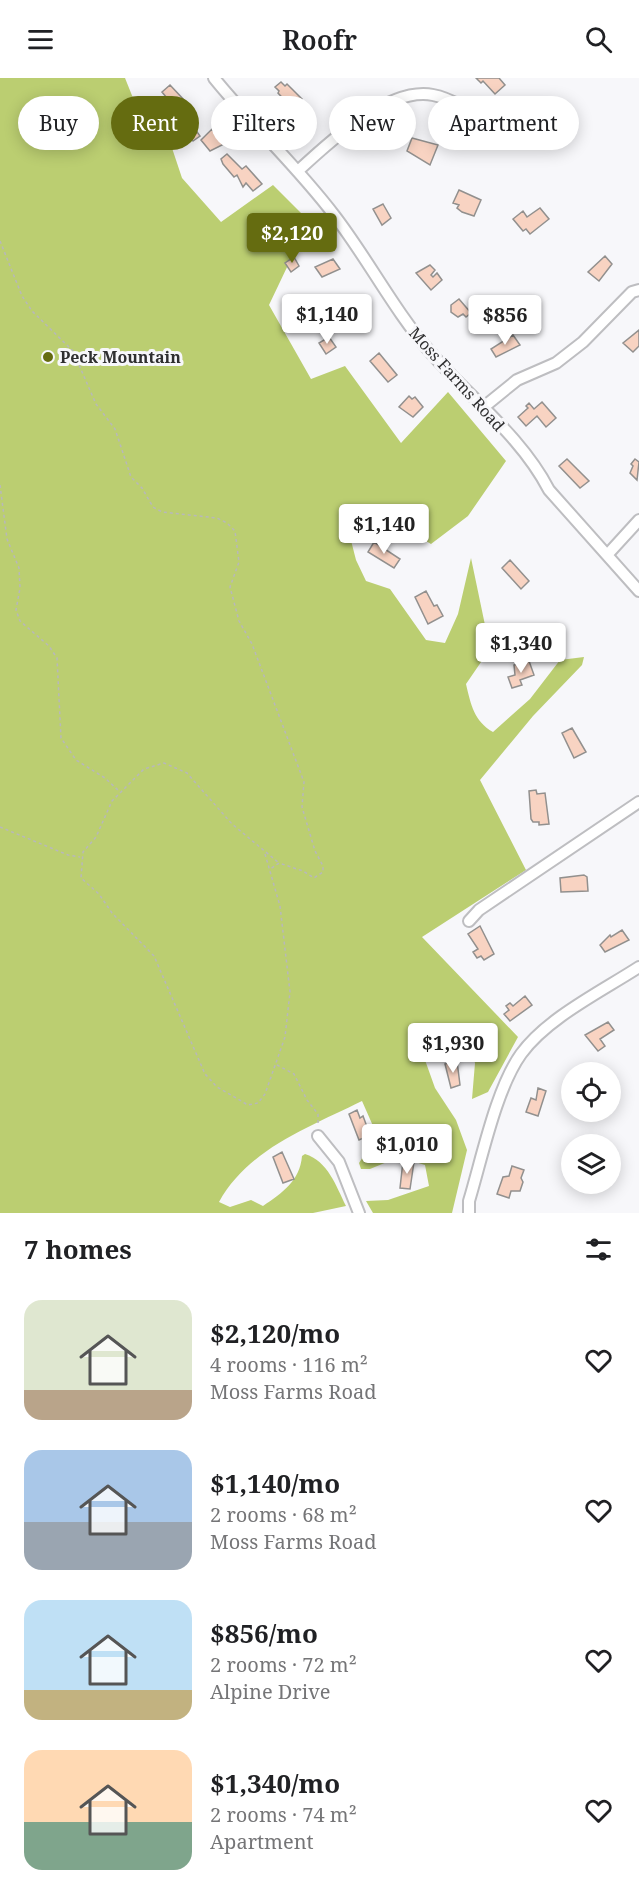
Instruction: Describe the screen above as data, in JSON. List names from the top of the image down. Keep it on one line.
{"streets":{"street":["Moss Farms Road"]},"places":["Peck Mountain"],"page":{"header":"Roofr","chip":["Buy","Rent","Filters","New","Apartment"],"price":["$2,120","$1,140","$856","$1,140","$1,340","$1,930","$1,010"],"heading":"7 homes","list":[{"name":"$2,120/mo","note":"4 rooms · 116 m² · Moss Farms Road"},{"name":"$1,140/mo","note":"2 rooms · 68 m² · Moss Farms Road"},{"name":"$856/mo","note":"2 rooms · 72 m² · Alpine Drive"},{"name":"$1,340/mo","note":"2 rooms · 74 m² · Apartment"}]}}
